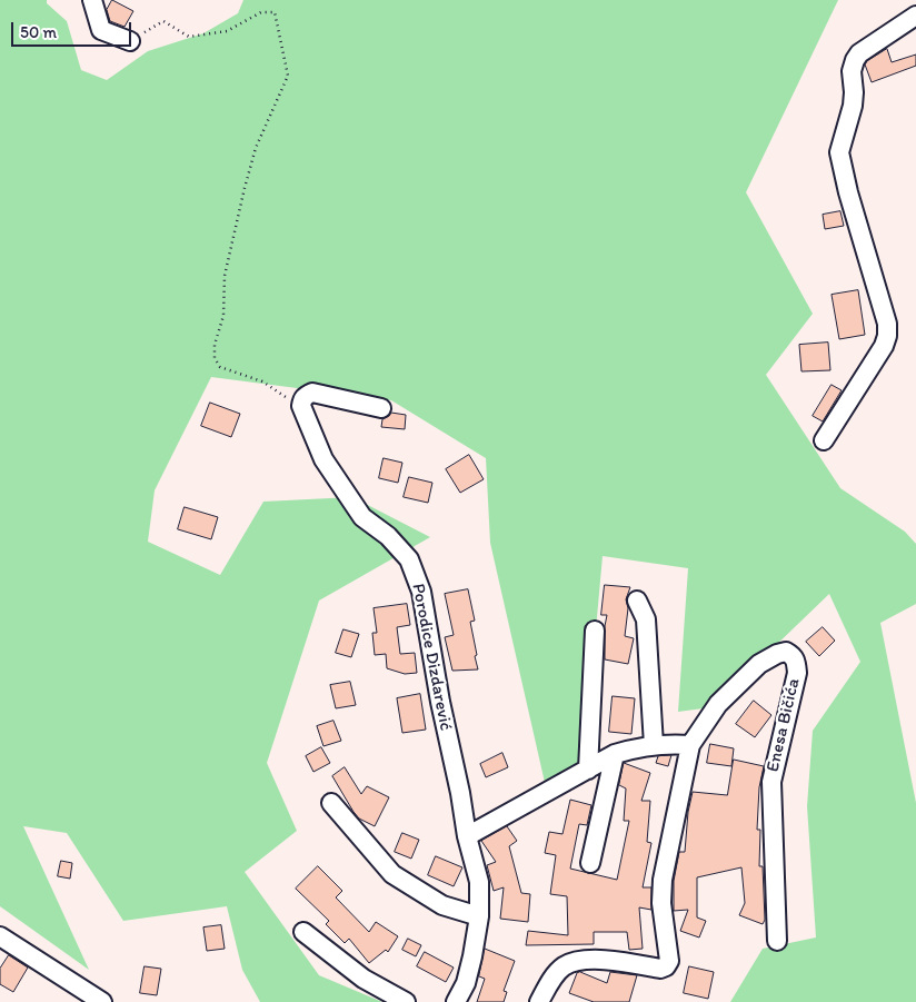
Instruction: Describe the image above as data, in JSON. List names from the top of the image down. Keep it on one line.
{"streets":{"street":["Porodice Dizdarević","Enesa Bičića"]},"scale_bar":"50 m"}
